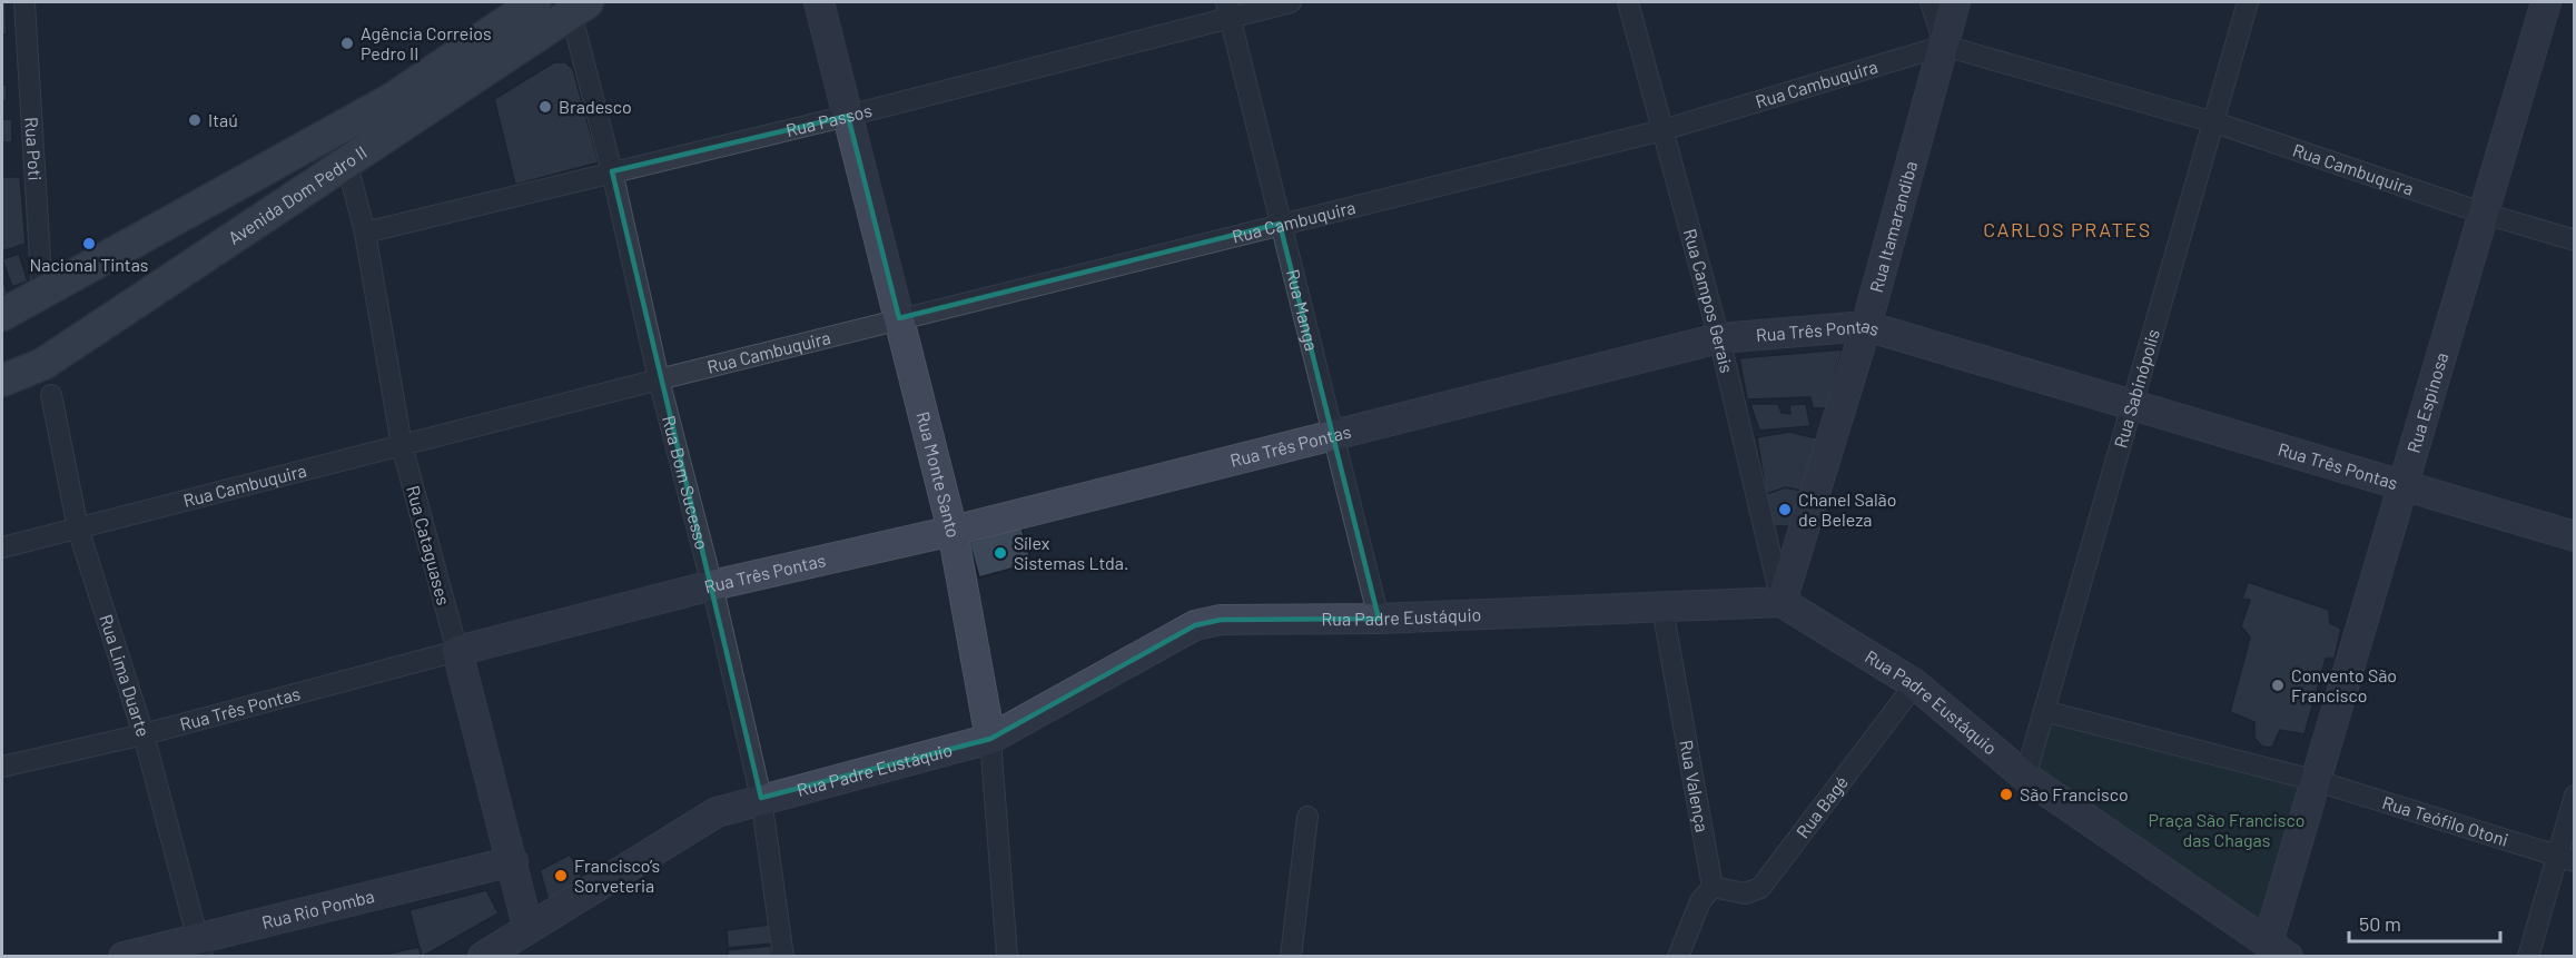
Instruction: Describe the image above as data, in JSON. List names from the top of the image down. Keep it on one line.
{"streets":{"main road":["Avenida Dom Pedro II","Rua Itamarandiba","Rua Três Pontas","Rua Espinosa","Rua Monte Santo","Rua Cataguases","Rua Padre Eustáquio","Rua Rio Pomba"],"street":["Rua Cambuquira","Rua Passos","Rua Poti","Rua Campos Gerais","Rua Manga","Rua Sabinópolis","Rua Bom Sucesso","Rua Lima Duarte","Rua Valença","Rua Bagé","Rua Teófilo Otoni"]},"crossings":[["Rua Cambuquira","Rua Itamarandiba"],["Rua Cambuquira","Rua Campos Gerais"],["Rua Cambuquira","Rua Manga"],["Rua Cambuquira","Rua Sabinópolis"],["Rua Cambuquira","Rua Espinosa"],["Rua Cambuquira","Rua Monte Santo"],["Rua Cambuquira","Rua Bom Sucesso"],["Rua Cambuquira","Rua Cataguases"],["Rua Cambuquira","Rua Lima Duarte"],["Rua Passos","Rua Manga"],["Rua Passos","Rua Monte Santo"],["Rua Passos","Rua Bom Sucesso"],["Rua Passos","Rua Cataguases"],["Rua Poti","Avenida Dom Pedro II"],["Avenida Dom Pedro II","Rua Bom Sucesso"],["Avenida Dom Pedro II","Rua Cataguases"],["Rua Itamarandiba","Rua Campos Gerais"],["Rua Itamarandiba","Rua Três Pontas"],["Rua Itamarandiba","Rua Padre Eustáquio"],["Rua Campos Gerais","Rua Três Pontas"],["Rua Campos Gerais","Rua Padre Eustáquio"],["Rua Manga","Rua Três Pontas"],["Rua Manga","Rua Padre Eustáquio"],["Rua Três Pontas","Rua Sabinópolis"],["Rua Três Pontas","Rua Espinosa"],["Rua Três Pontas","Rua Monte Santo"],["Rua Três Pontas","Rua Bom Sucesso"],["Rua Três Pontas","Rua Cataguases"],["Rua Três Pontas","Rua Lima Duarte"],["Rua Sabinópolis","Rua Padre Eustáquio"],["Rua Espinosa","Rua Padre Eustáquio"],["Rua Espinosa","Rua Teófilo Otoni"],["Rua Monte Santo","Rua Padre Eustáquio"],["Rua Bom Sucesso","Rua Padre Eustáquio"],["Rua Cataguases","Rua Padre Eustáquio"],["Rua Cataguases","Rua Rio Pomba"],["Rua Padre Eustáquio","Rua Valença"],["Rua Padre Eustáquio","Rua Bagé"],["Rua Lima Duarte","Rua Rio Pomba"],["Rua Valença","Rua Bagé"]],"districts":["CARLOS PRATES"],"parks":["Praça São Francisco das Chagas"],"places":["Agência Correios Pedro II","Bradesco","Itaú","Nacional Tintas","Chanel Salão de Beleza","Sílex Sistemas Ltda.","Convento São Francisco","São Francisco","Francisco’s Sorveteria"],"scale_bar":"50 m"}
